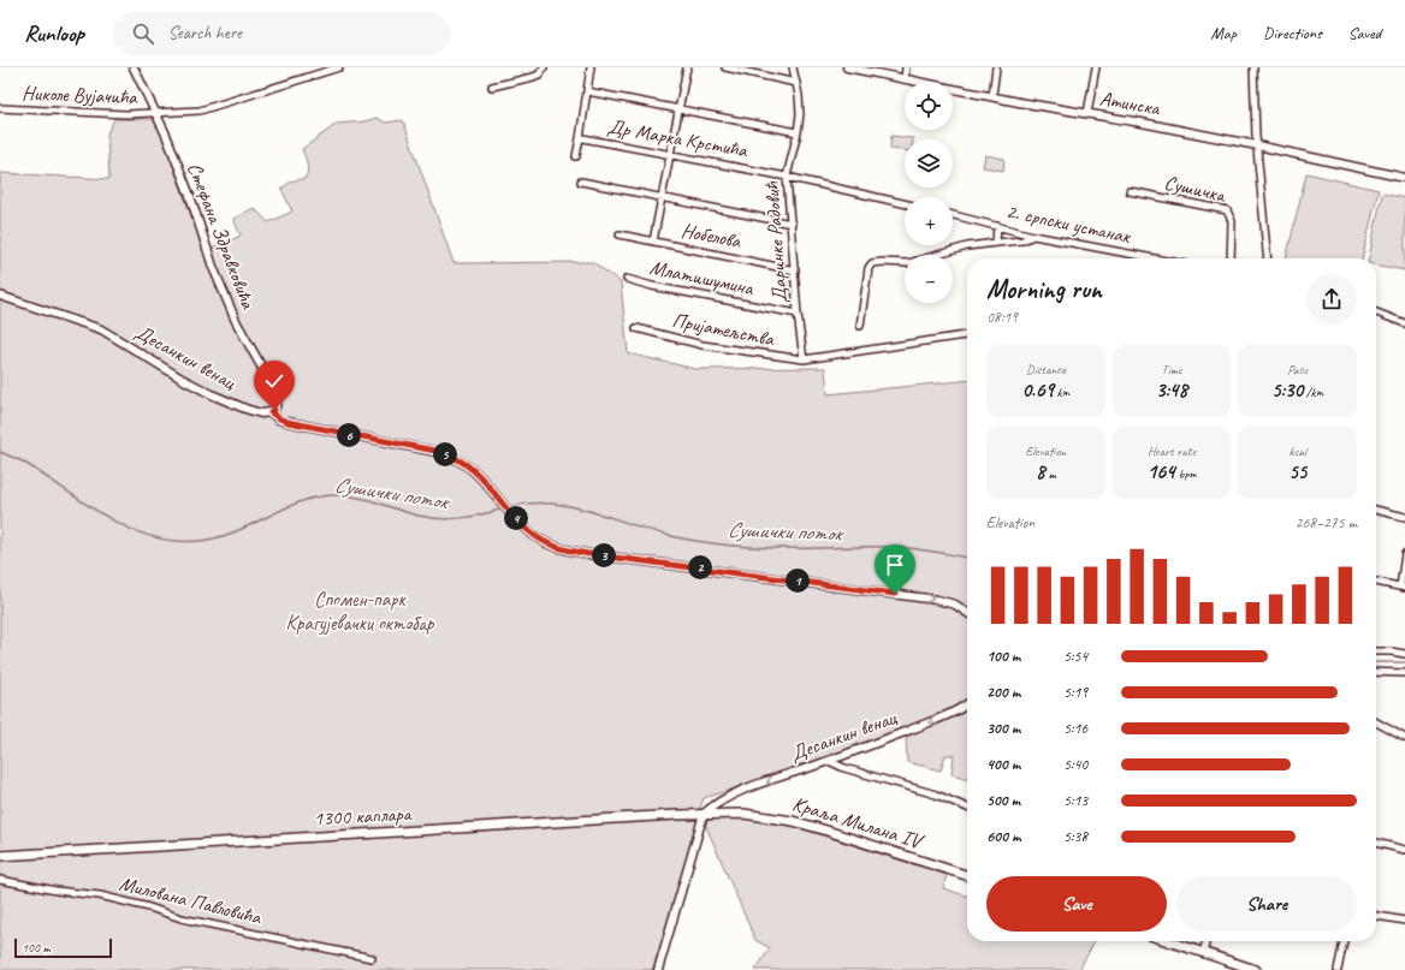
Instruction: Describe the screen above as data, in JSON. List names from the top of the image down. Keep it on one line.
{"streets":{"main road":["1300 каплара","Краља Милана IV"],"street":["Николе Вујачића","Атинска","Др Марка Крстића","Сушичка","2. српски устанак","Стефана Здравковића","Нобелова","Даринке Радовић","Млатишумина","Пријатељства","Десанкин венац","Милована Павловића"]},"crossings":[["Николе Вујачића","Стефана Здравковића"],["Др Марка Крстића","Даринке Радовић"],["Стефана Здравковића","Десанкин венац"],["Нобелова","Даринке Радовић"],["Даринке Радовић","Млатишумина"],["Даринке Радовић","Пријатељства"],["Десанкин венац","1300 каплара"],["1300 каплара","Краља Милана IV"]],"water":["Сушички поток"],"parks":["Спомен-парк Крагујевачки октобар"],"scale_bar":"100 m","page":{"header":"Runloop","search":"Search here","nav":["Map","Directions","Saved"],"map_buttons":["+","−"],"heading":["Morning run","08:19"],"stats":[["Distance","0.69 km"],["Time","3:48"],["Pace","5:30 /km"],["Elevation","8 m"],["Heart rate","164 bpm"],["kcal","55"]],"pins":["6","5","4","3","2","1"],"chart":["Elevation","268–275 m"],"list":[{"name":"100 m","note":"5:54"},{"name":"200 m","note":"5:19"},{"name":"300 m","note":"5:16"},{"name":"400 m","note":"5:40"},{"name":"500 m","note":"5:13"},{"name":"600 m","note":"5:38"}],"buttons":["Save","Share"],"scale":"100 m"}}
